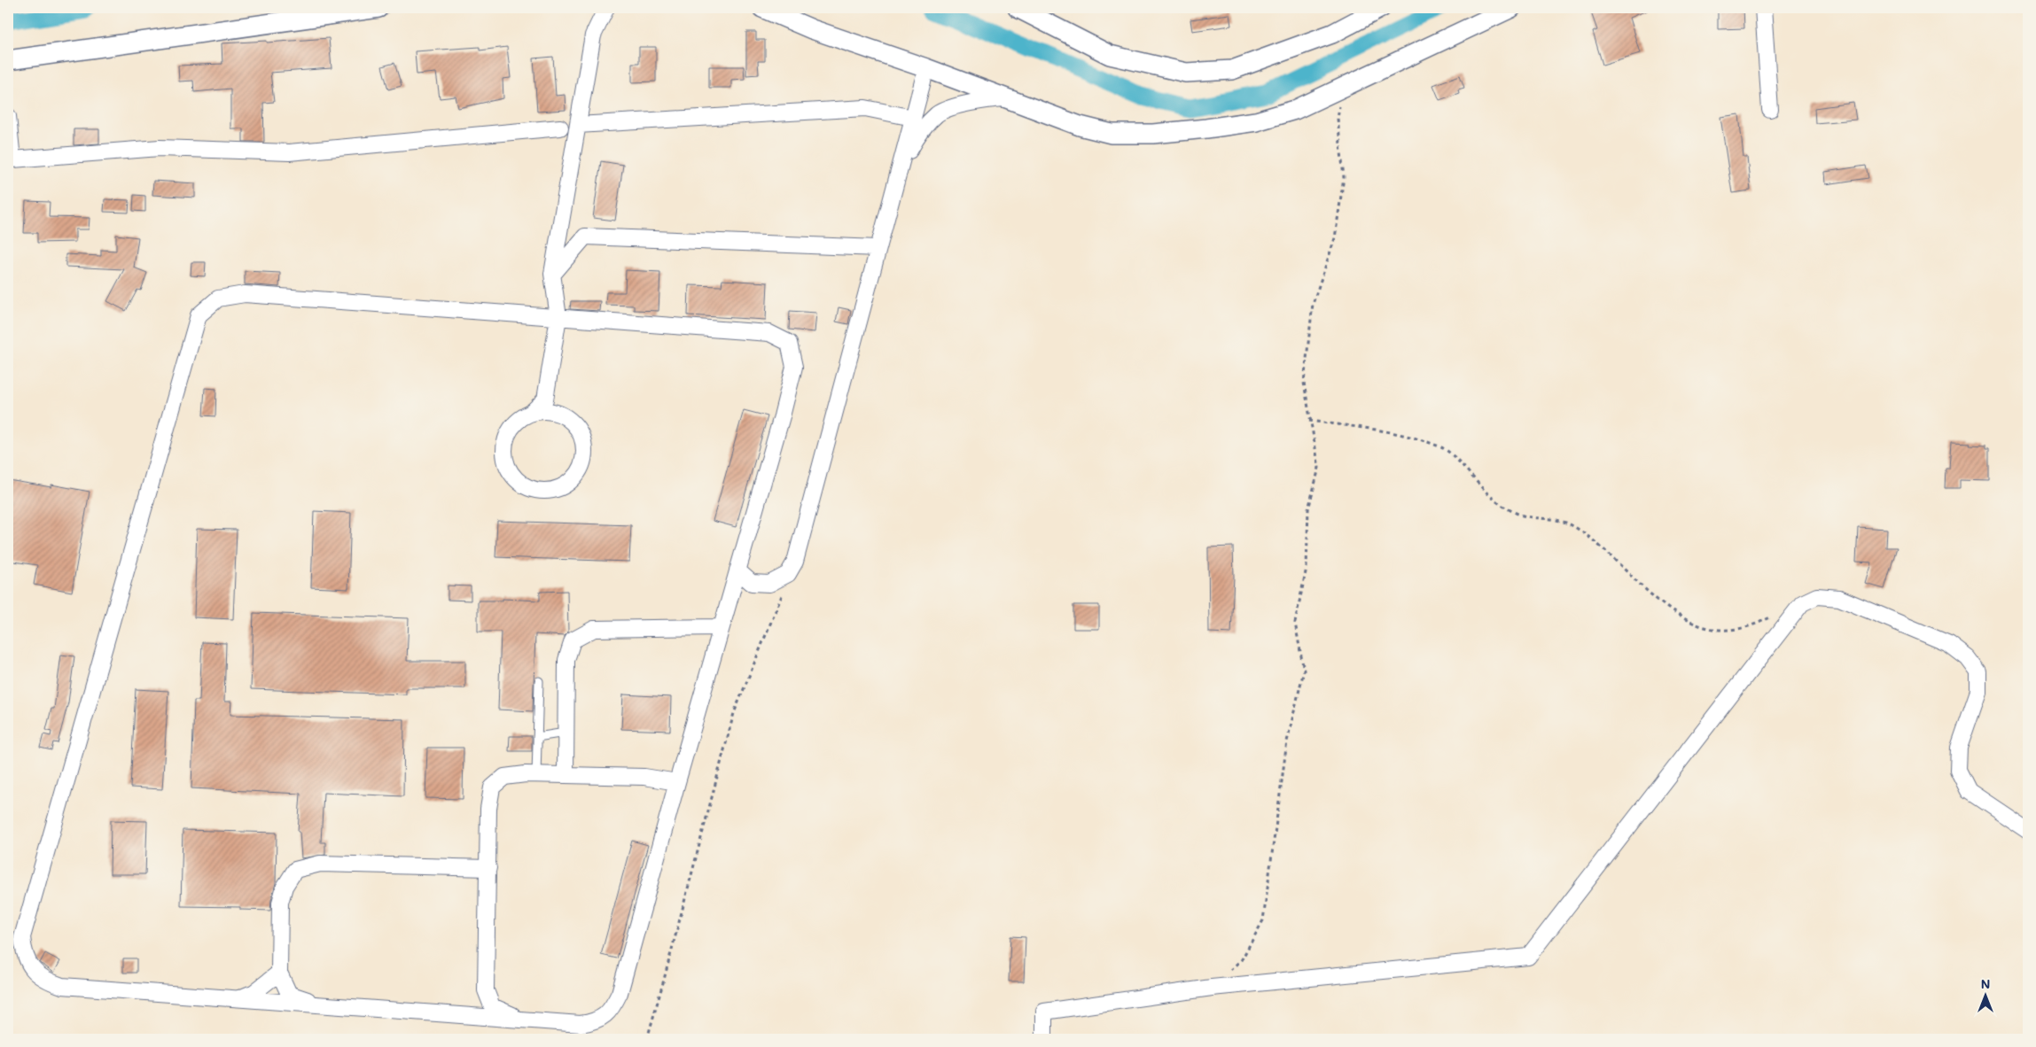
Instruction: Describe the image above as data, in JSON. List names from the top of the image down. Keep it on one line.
{"north":"top"}
